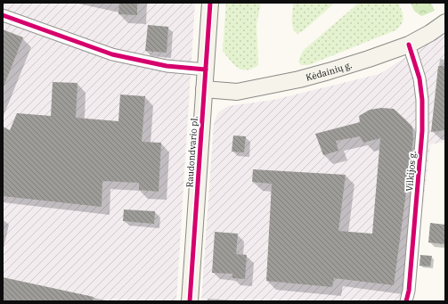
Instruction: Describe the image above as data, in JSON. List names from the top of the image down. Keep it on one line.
{"streets":{"main road":["Kėdainių g.","Raudondvario pl."],"street":["Vilkijos g."]},"crossings":[["Kėdainių g.","Raudondvario pl."],["Kėdainių g.","Vilkijos g."]]}
